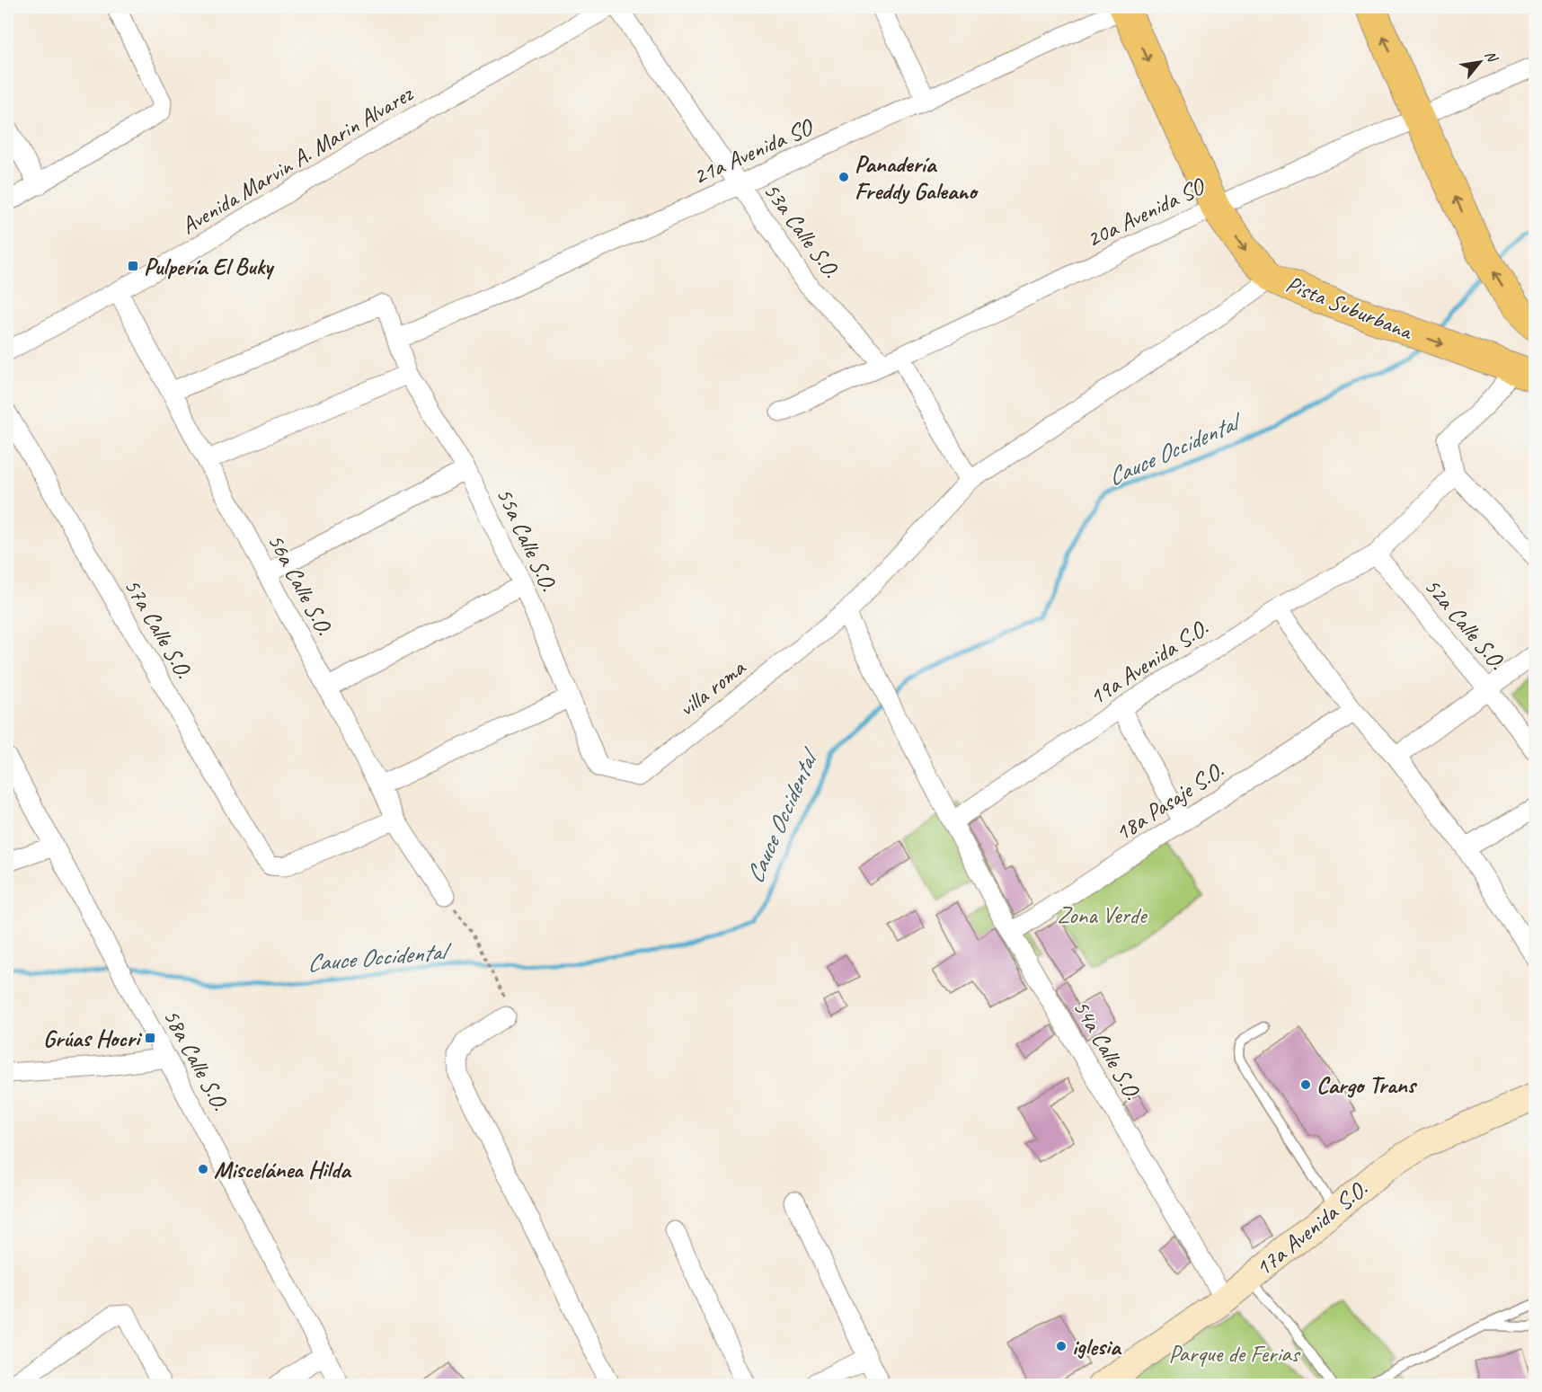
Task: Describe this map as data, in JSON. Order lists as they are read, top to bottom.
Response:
{
  "streets": {
    "main road": ["Pista Suburbana"],
    "street": [
      "21a Avenida SO",
      "Avenida Marvin A. Marin Alvarez",
      "20a Avenida SO",
      "53a Calle S.O.",
      "55a Calle S.O.",
      "56a Calle S.O.",
      "52a Calle S.O.",
      "57a Calle S.O.",
      "19a Avenida S.O.",
      "villa roma",
      "18a Pasaje S.O.",
      "54a Calle S.O.",
      "58a Calle S.O.",
      "17a Avenida S.O."
    ]
  },
  "crossings": [
    ["21a Avenida SO", "53a Calle S.O."],
    ["21a Avenida SO", "Pista Suburbana"],
    ["21a Avenida SO", "55a Calle S.O."],
    ["Avenida Marvin A. Marin Alvarez", "56a Calle S.O."],
    ["20a Avenida SO", "53a Calle S.O."],
    ["20a Avenida SO", "Pista Suburbana"],
    ["Pista Suburbana", "villa roma"],
    ["55a Calle S.O.", "56a Calle S.O."],
    ["55a Calle S.O.", "villa roma"],
    ["56a Calle S.O.", "57a Calle S.O."],
    ["52a Calle S.O.", "19a Avenida S.O."],
    ["19a Avenida S.O.", "54a Calle S.O."],
    ["18a Pasaje S.O.", "54a Calle S.O."],
    ["54a Calle S.O.", "17a Avenida S.O."]
  ],
  "water": ["Cauce Occidental"],
  "parks": ["Zona Verde", "Parque de Ferias"],
  "places": {
    "other": [
      "Panadería Freddy Galeano",
      "Cargo Trans",
      "Miscelánea Hilda",
      "iglesia"
    ],
    "transit": ["Pulpería El Buky", "Grúas Hocri"]
  },
  "north": "top right"
}
